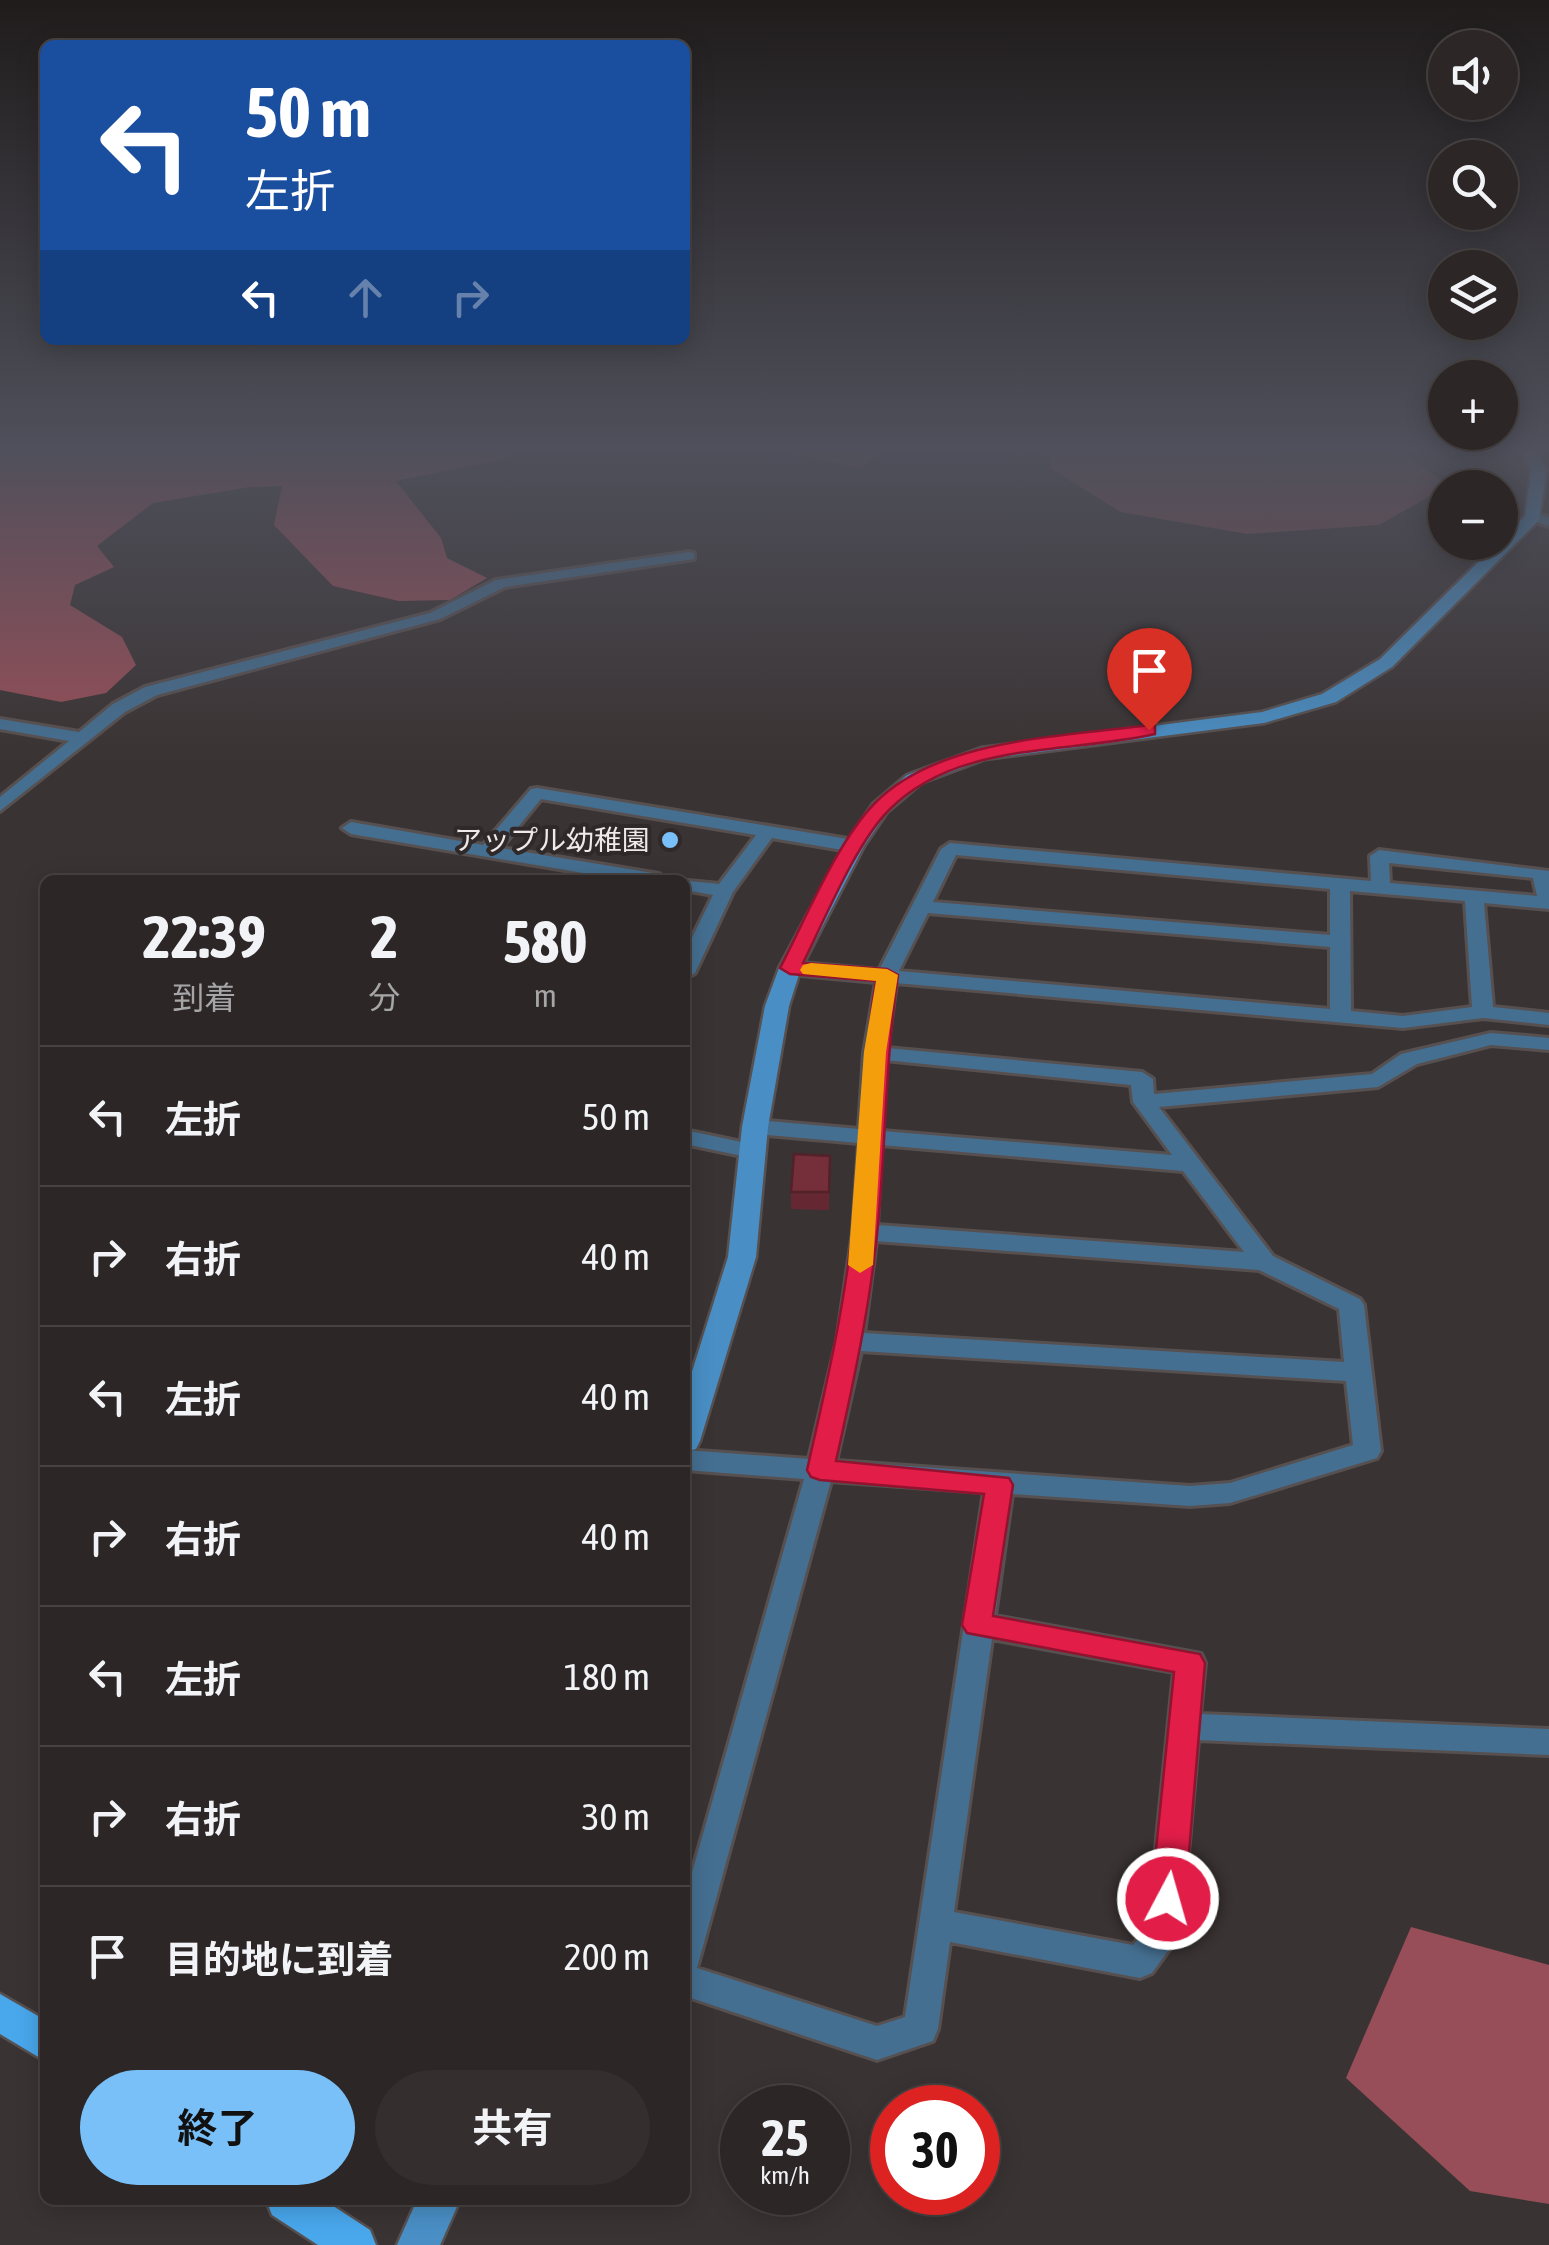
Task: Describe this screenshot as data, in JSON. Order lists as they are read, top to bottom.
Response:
{
  "places": ["アップル幼稚園"],
  "page": {
    "map_buttons": ["+", "−"],
    "turn": ["50 m", "左折"],
    "eta": [
      "22:39",
      "到着",
      "2",
      "分",
      "580",
      "m"
    ],
    "list": [
      {
        "name": "左折",
        "value": "50 m"
      },
      {
        "name": "右折",
        "value": "40 m"
      },
      {
        "name": "左折",
        "value": "40 m"
      },
      {
        "name": "右折",
        "value": "40 m"
      },
      {
        "name": "左折",
        "value": "180 m"
      },
      {
        "name": "右折",
        "value": "30 m"
      },
      {
        "name": "目的地に到着",
        "value": "200 m"
      }
    ],
    "buttons": ["終了", "共有"],
    "speed": "25 km/h",
    "limit": "30"
  }
}
